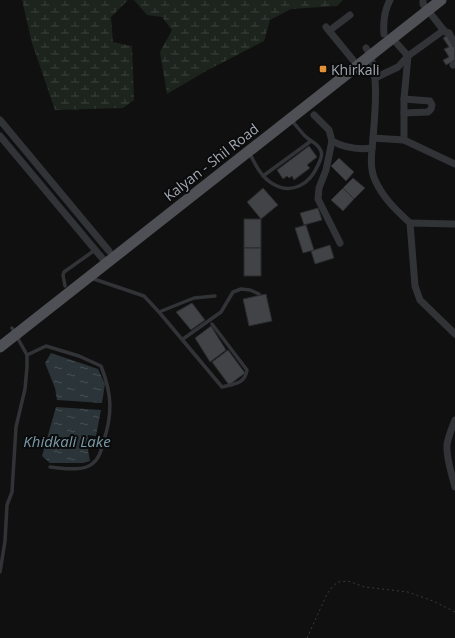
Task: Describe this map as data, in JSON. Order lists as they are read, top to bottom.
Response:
{
  "streets": {
    "main road": ["Kalyan - Shil Road"]
  },
  "water": ["Khidkali Lake"],
  "places": {
    "transit": ["Khirkali"]
  }
}
